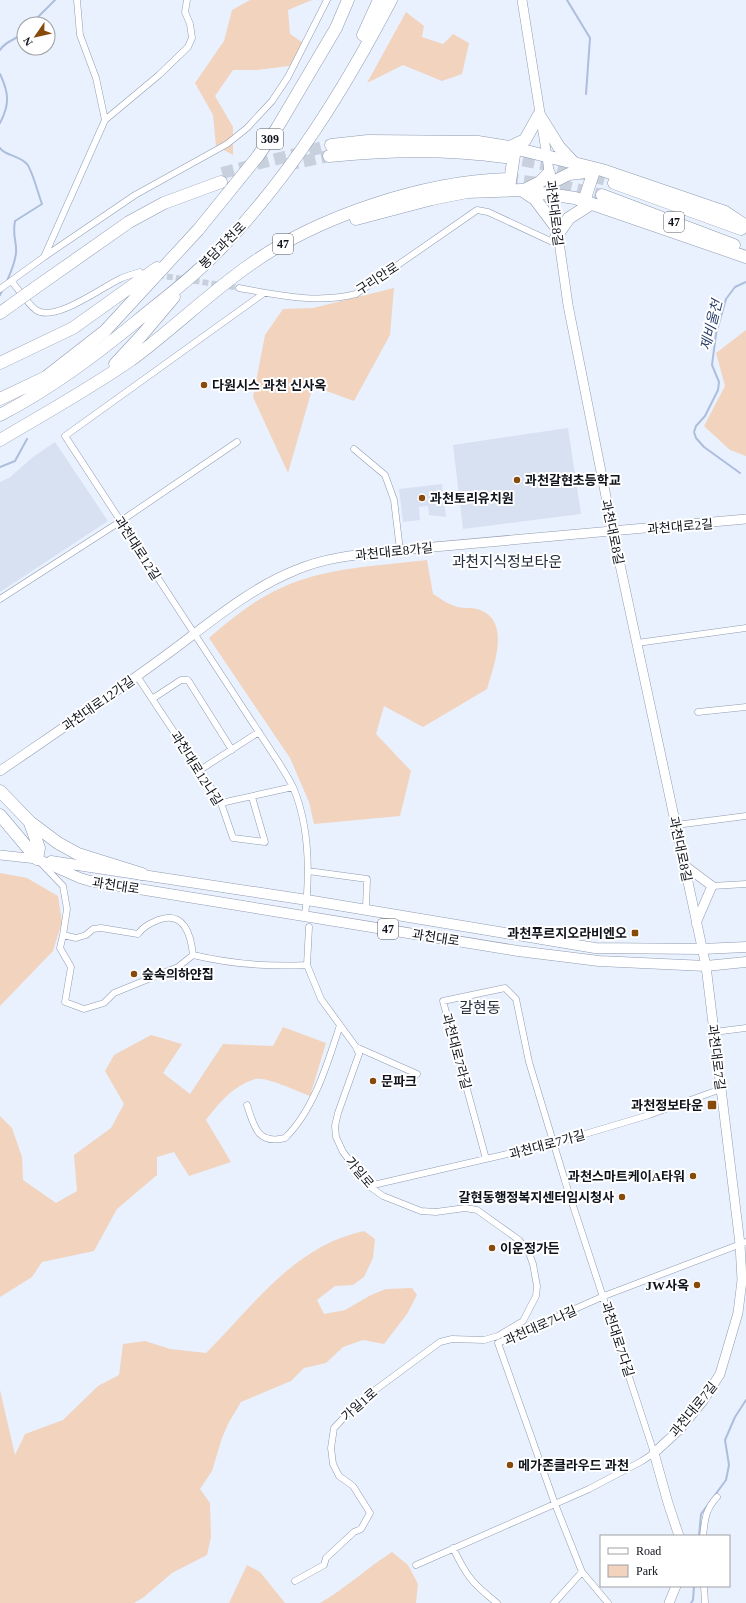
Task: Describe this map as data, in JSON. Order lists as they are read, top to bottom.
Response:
{
  "streets": {
    "highway": ["309", "47", "봉담과천로"],
    "main road": ["과천대로"],
    "street": [
      "과천대로8길",
      "구리안로",
      "과천대로2길",
      "과천대로12길",
      "과천대로8가길",
      "과천대로12가길",
      "과천대로12나길",
      "과천대로7라길",
      "과천대로7길",
      "과천대로7가길",
      "가일로",
      "과천대로7나길",
      "과천대로7다길",
      "가일1로"
    ]
  },
  "crossings": [
    ["과천대로8길", "구리안로"],
    ["과천대로8길", "과천대로2길"],
    ["과천대로8길", "과천대로8가길"],
    ["과천대로8길", "과천대로"],
    ["과천대로8길", "과천대로7길"],
    ["47", "과천대로"],
    ["구리안로", "과천대로12길"],
    ["과천대로2길", "과천대로8가길"],
    ["과천대로12길", "과천대로8가길"],
    ["과천대로12길", "과천대로12가길"],
    ["과천대로12길", "과천대로"],
    ["과천대로8가길", "과천대로12가길"],
    ["과천대로12가길", "과천대로12나길"],
    ["과천대로", "과천대로7길"],
    ["과천대로7라길", "과천대로7가길"],
    ["과천대로7라길", "과천대로7다길"],
    ["과천대로7길", "과천대로7가길"],
    ["과천대로7길", "과천대로7나길"],
    ["과천대로7길", "과천대로7다길"],
    ["과천대로7가길", "가일로"],
    ["과천대로7가길", "과천대로7다길"],
    ["가일로", "가일1로"],
    ["과천대로7나길", "과천대로7다길"]
  ],
  "districts": ["과천지식정보타운", "갈현동"],
  "water": ["제비울천"],
  "places": {
    "other": [
      "다원시스 과천 신사옥",
      "과천갈현초등학교",
      "과천토리유치원",
      "숲속의하얀집",
      "문파크",
      "과천스마트케이A타워",
      "갈현동행정복지센터임시청사",
      "이운정가든",
      "JW사옥",
      "메가존클라우드 과천"
    ],
    "transit": ["과천푸르지오라비엔오", "과천정보타운"]
  },
  "legend": ["Road", "Park"],
  "north": "bottom left"
}
